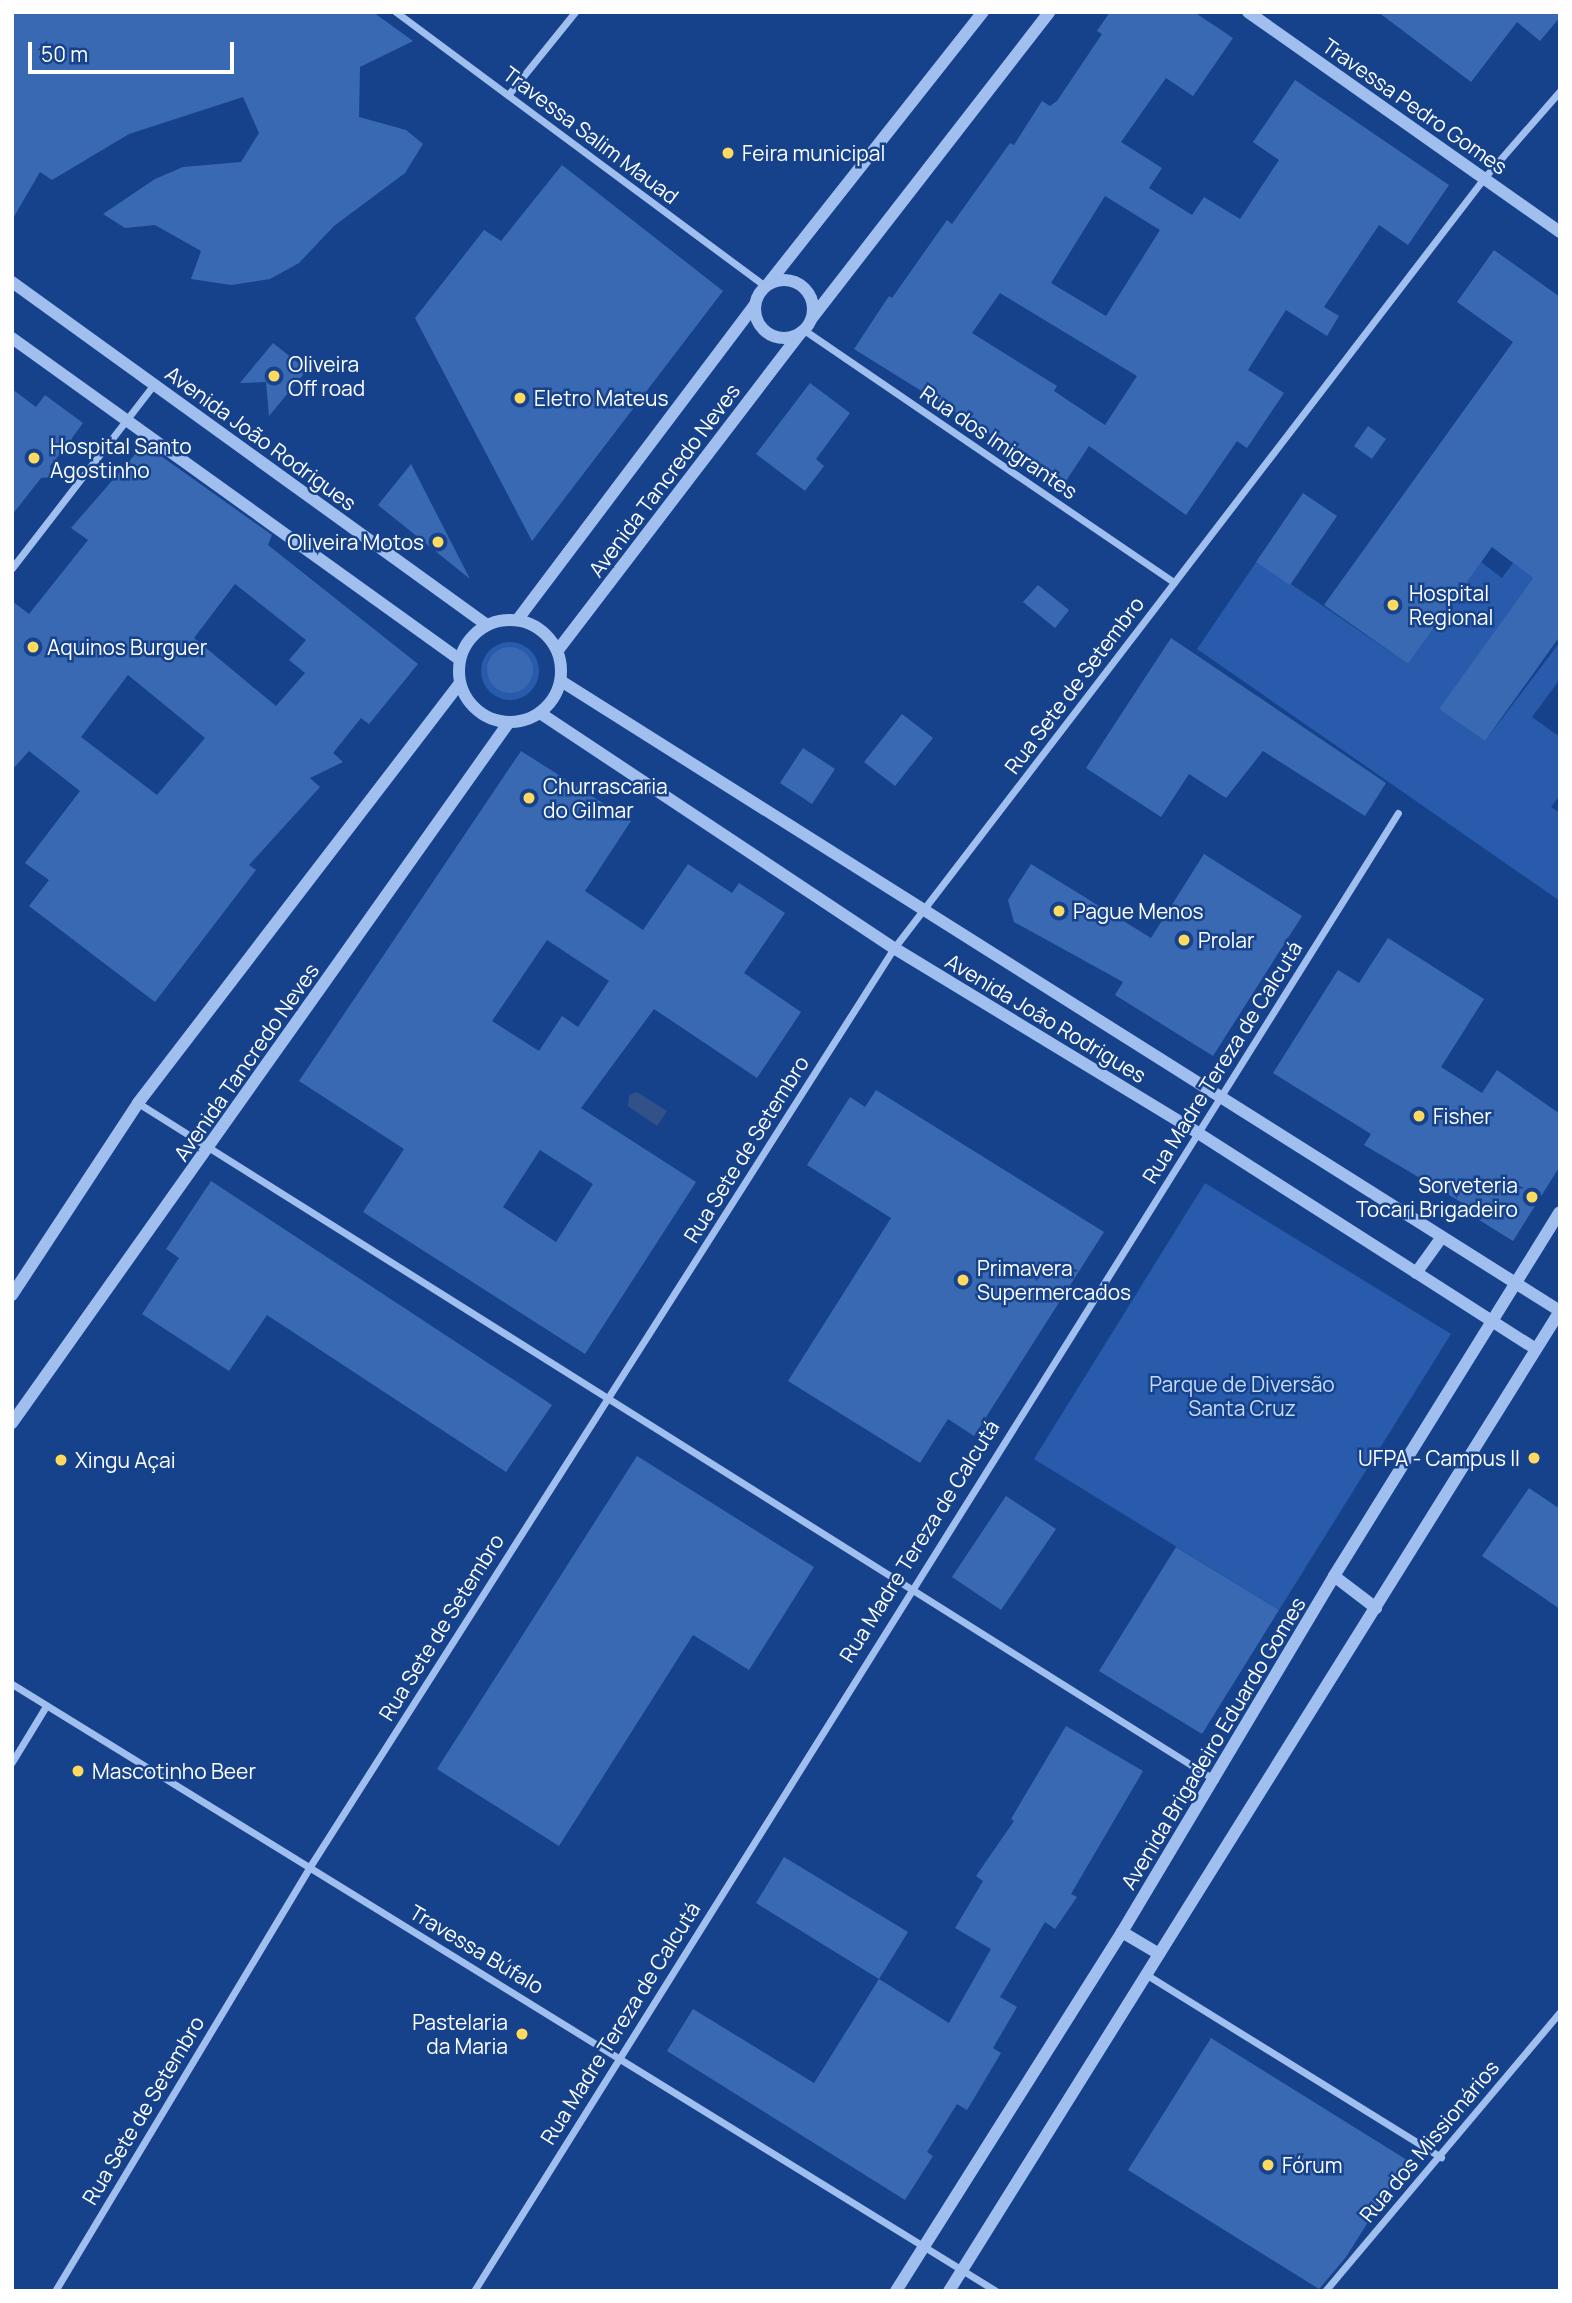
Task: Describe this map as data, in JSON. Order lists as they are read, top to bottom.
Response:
{
  "streets": {
    "street": [
      "Travessa Pedro Gomes",
      "Travessa Salim Mauad",
      "Avenida João Rodrigues",
      "Rua dos Imigrantes",
      "Avenida Tancredo Neves",
      "Rua Sete de Setembro",
      "Rua Madre Tereza de Calcutá",
      "Avenida Brigadeiro Eduardo Gomes",
      "Travessa Búfalo",
      "Rua dos Missionários"
    ]
  },
  "crossings": [
    ["Travessa Pedro Gomes", "Rua Sete de Setembro"],
    ["Travessa Salim Mauad", "Rua dos Imigrantes"],
    ["Travessa Salim Mauad", "Avenida Tancredo Neves"],
    ["Avenida João Rodrigues", "Avenida Tancredo Neves"],
    ["Avenida João Rodrigues", "Rua Sete de Setembro"],
    ["Avenida João Rodrigues", "Rua Madre Tereza de Calcutá"],
    ["Avenida João Rodrigues", "Avenida Brigadeiro Eduardo Gomes"],
    ["Rua dos Imigrantes", "Avenida Tancredo Neves"],
    ["Rua dos Imigrantes", "Rua Sete de Setembro"],
    ["Rua Sete de Setembro", "Travessa Búfalo"],
    ["Rua Madre Tereza de Calcutá", "Travessa Búfalo"],
    ["Avenida Brigadeiro Eduardo Gomes", "Travessa Búfalo"]
  ],
  "parks": ["Parque de Diversão Santa Cruz"],
  "places": [
    "Feira municipal",
    "Oliveira Off road",
    "Eletro Mateus",
    "Hospital Santo Agostinho",
    "Oliveira Motos",
    "Hospital Regional",
    "Aquinos Burguer",
    "Churrascaria do Gilmar",
    "Pague Menos",
    "Prolar",
    "Fisher",
    "Sorveteria Tocari Brigadeiro",
    "Primavera Supermercados",
    "UFPA - Campus II",
    "Xingu Açai",
    "Mascotinho Beer",
    "Pastelaria da Maria",
    "Fórum"
  ],
  "scale_bar": "50 m"
}
